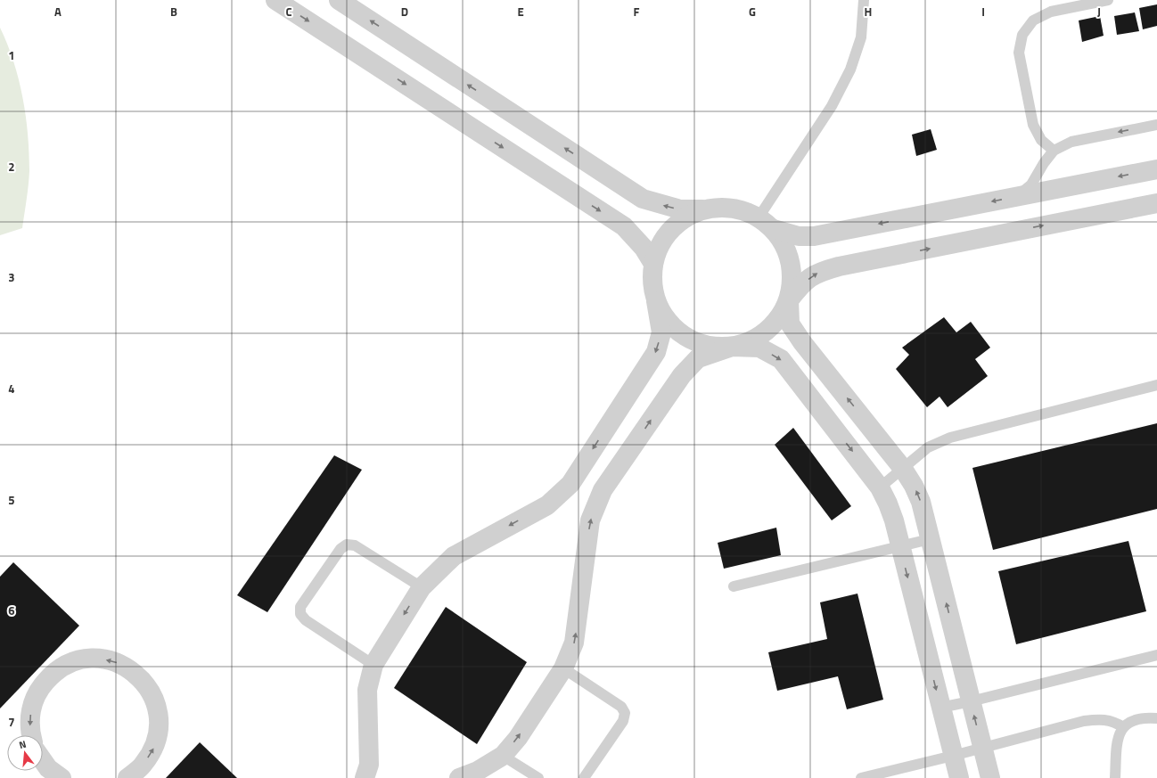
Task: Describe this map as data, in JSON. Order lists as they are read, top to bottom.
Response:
{
  "north": "top",
  "grid": {
    "columns": [
      "A",
      "B",
      "C",
      "D",
      "E",
      "F",
      "G",
      "H",
      "I",
      "J"
    ],
    "rows": [
      "1",
      "2",
      "3",
      "4",
      "5",
      "6",
      "7"
    ]
  }
}
